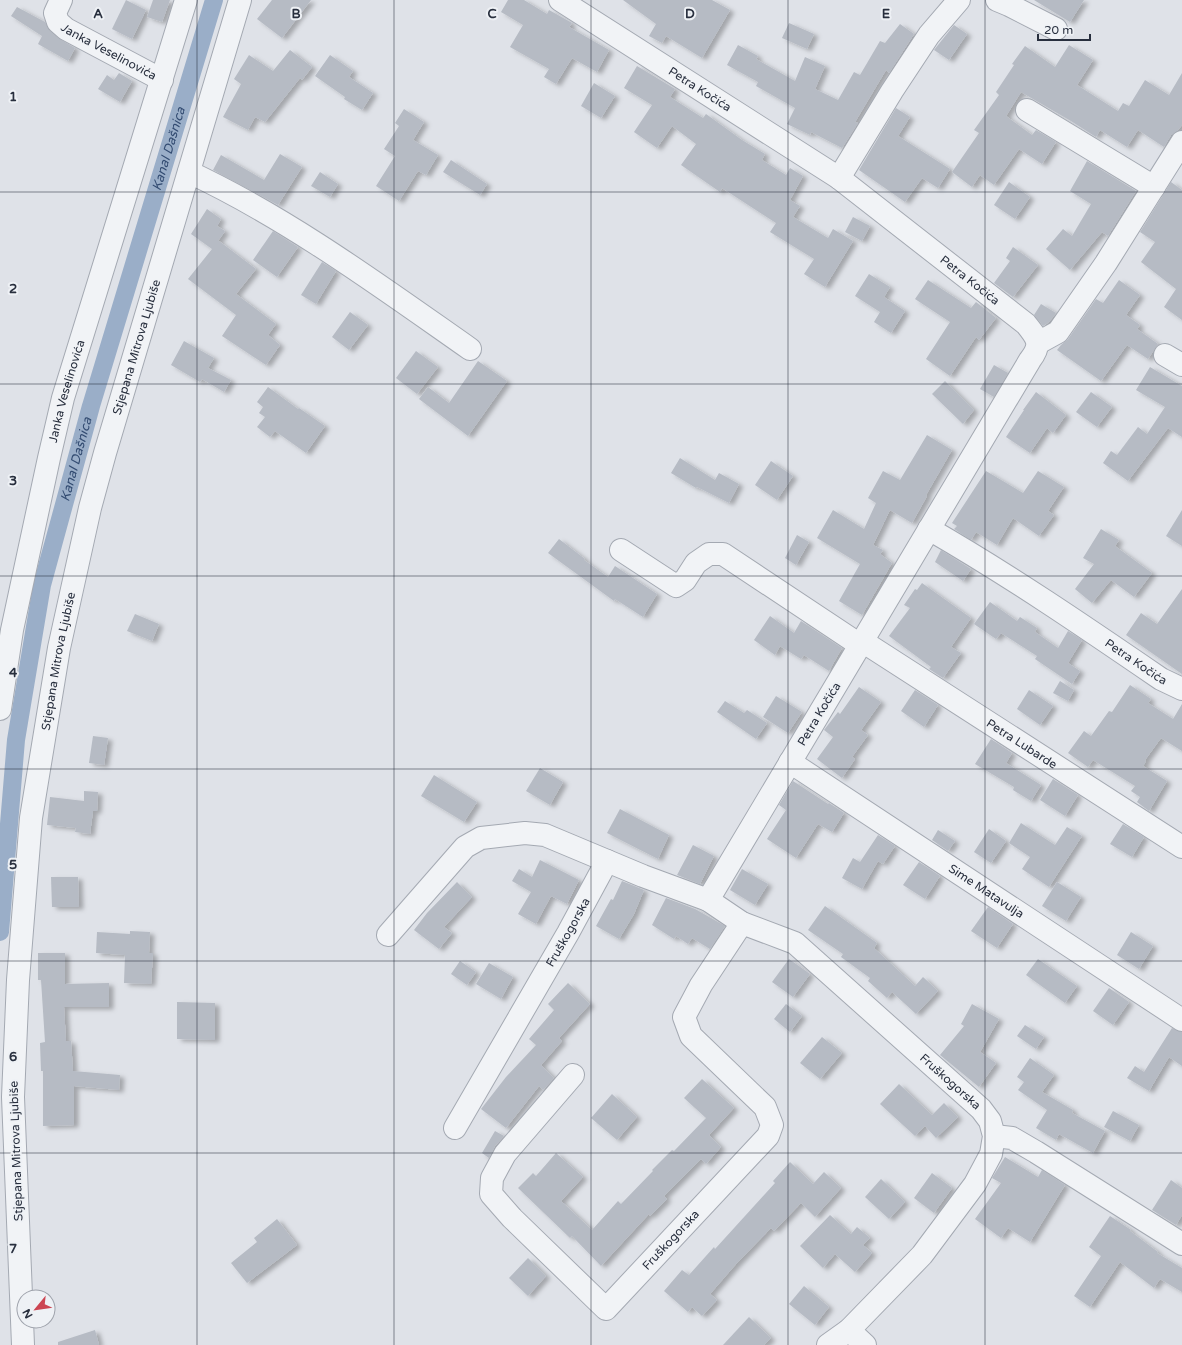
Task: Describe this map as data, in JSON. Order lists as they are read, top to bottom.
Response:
{
  "streets": {
    "street": [
      "Janka Veselinovića",
      "Petra Kočića",
      "Stjepana Mitrova Ljubiše",
      "Petra Lubarde",
      "Sime Matavulja",
      "Fruškogorska"
    ]
  },
  "crossings": [
    ["Petra Kočića", "Petra Lubarde"],
    ["Petra Kočića", "Sime Matavulja"],
    ["Petra Kočića", "Fruškogorska"]
  ],
  "water": ["Kanal Dašnica"],
  "scale_bar": "20 m",
  "north": "bottom left",
  "grid": {
    "columns": [
      "A",
      "B",
      "C",
      "D",
      "E"
    ],
    "rows": [
      "1",
      "2",
      "3",
      "4",
      "5",
      "6",
      "7"
    ]
  }
}
